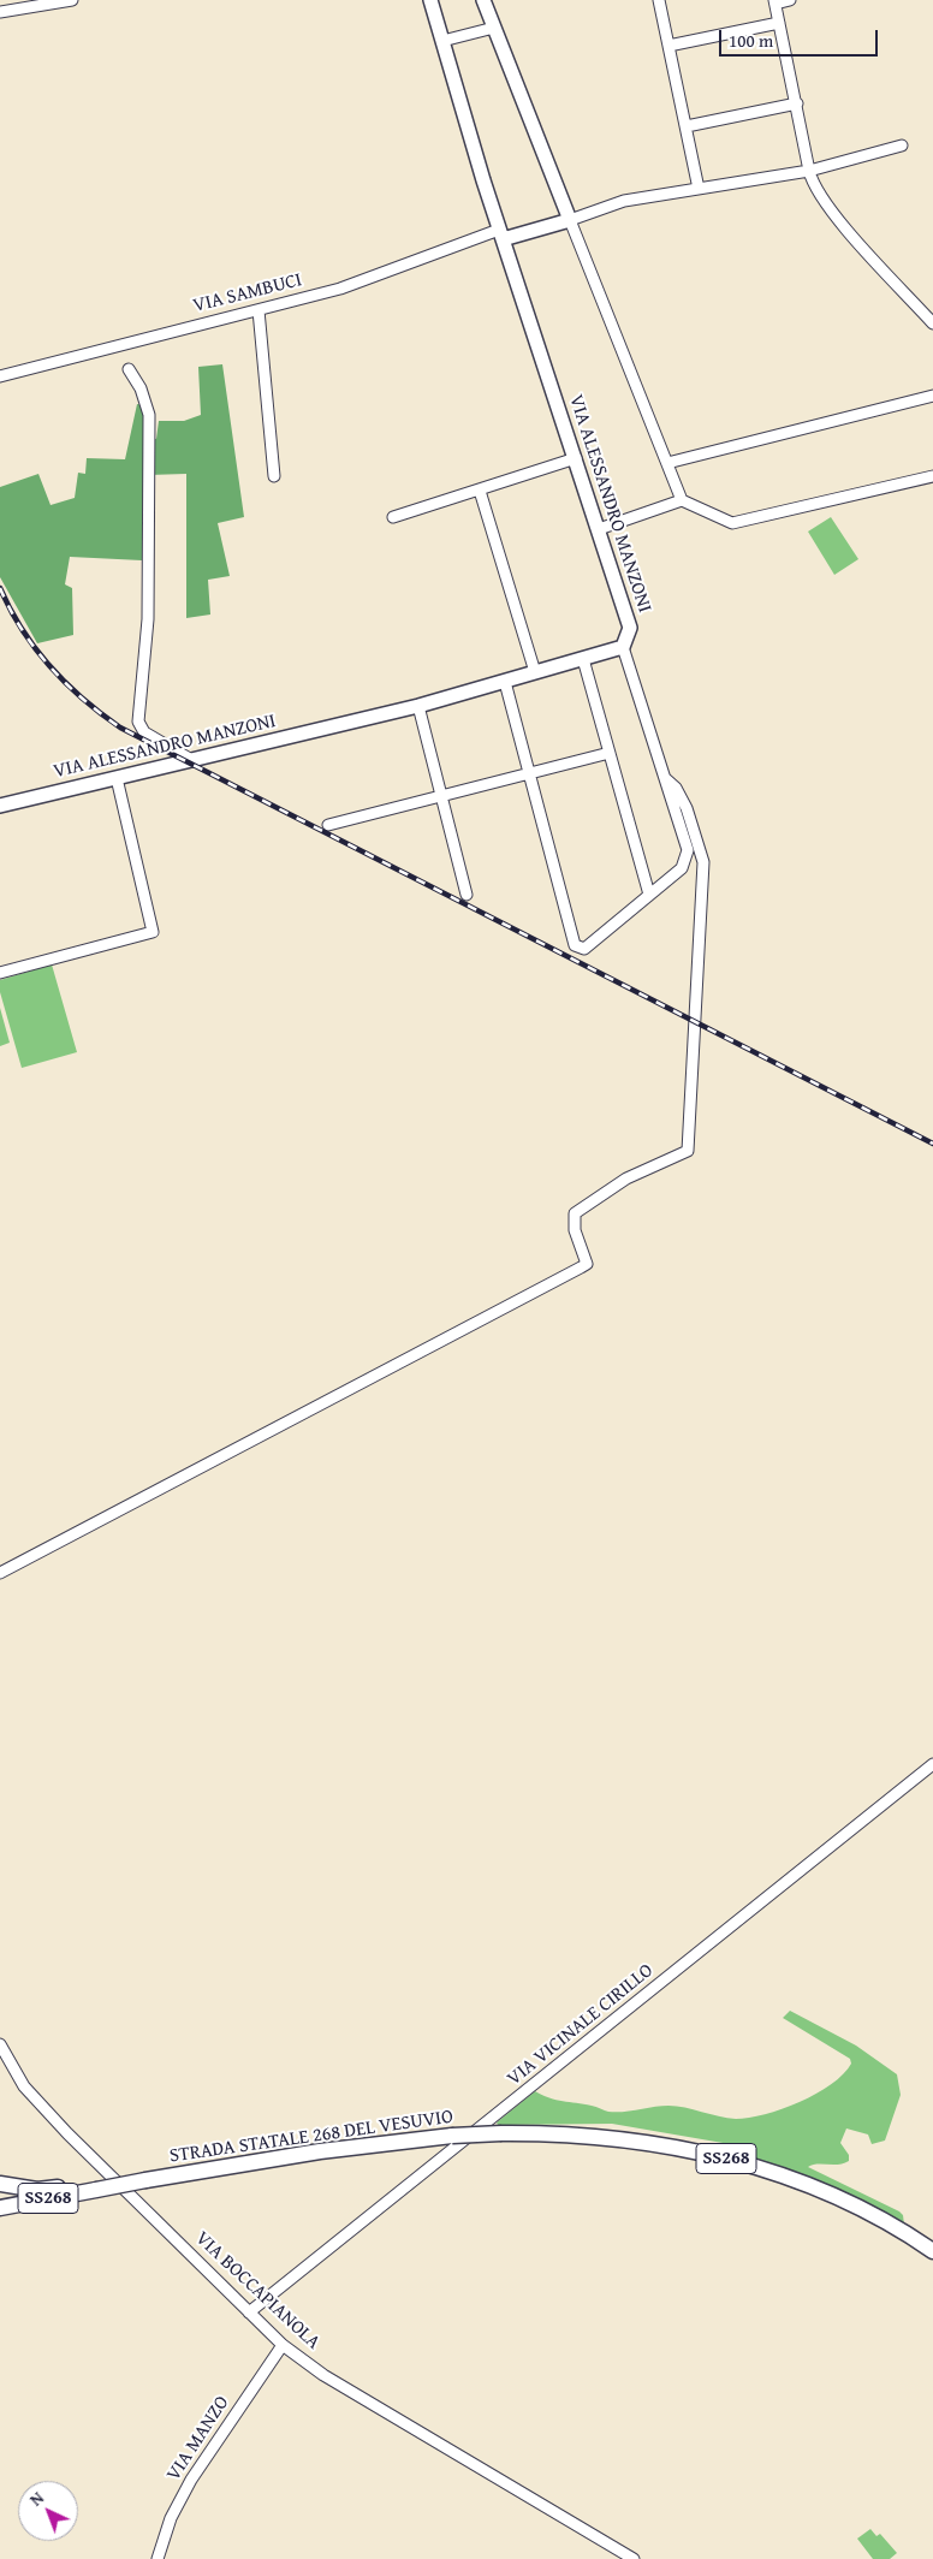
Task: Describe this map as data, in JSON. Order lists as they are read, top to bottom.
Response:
{
  "streets": {
    "highway": ["STRADA STATALE 268 DEL VESUVIO", "SS268"],
    "main road": ["VIA ALESSANDRO MANZONI"],
    "street": [
      "VIA SAMBUCI",
      "VIA VICINALE CIRILLO",
      "VIA BOCCAPIANOLA",
      "VIA MANZO"
    ]
  },
  "crossings": [
    ["VIA SAMBUCI", "VIA ALESSANDRO MANZONI"],
    ["VIA VICINALE CIRILLO", "VIA BOCCAPIANOLA"],
    ["VIA BOCCAPIANOLA", "VIA MANZO"]
  ],
  "scale_bar": "100 m",
  "north": "top left"
}
